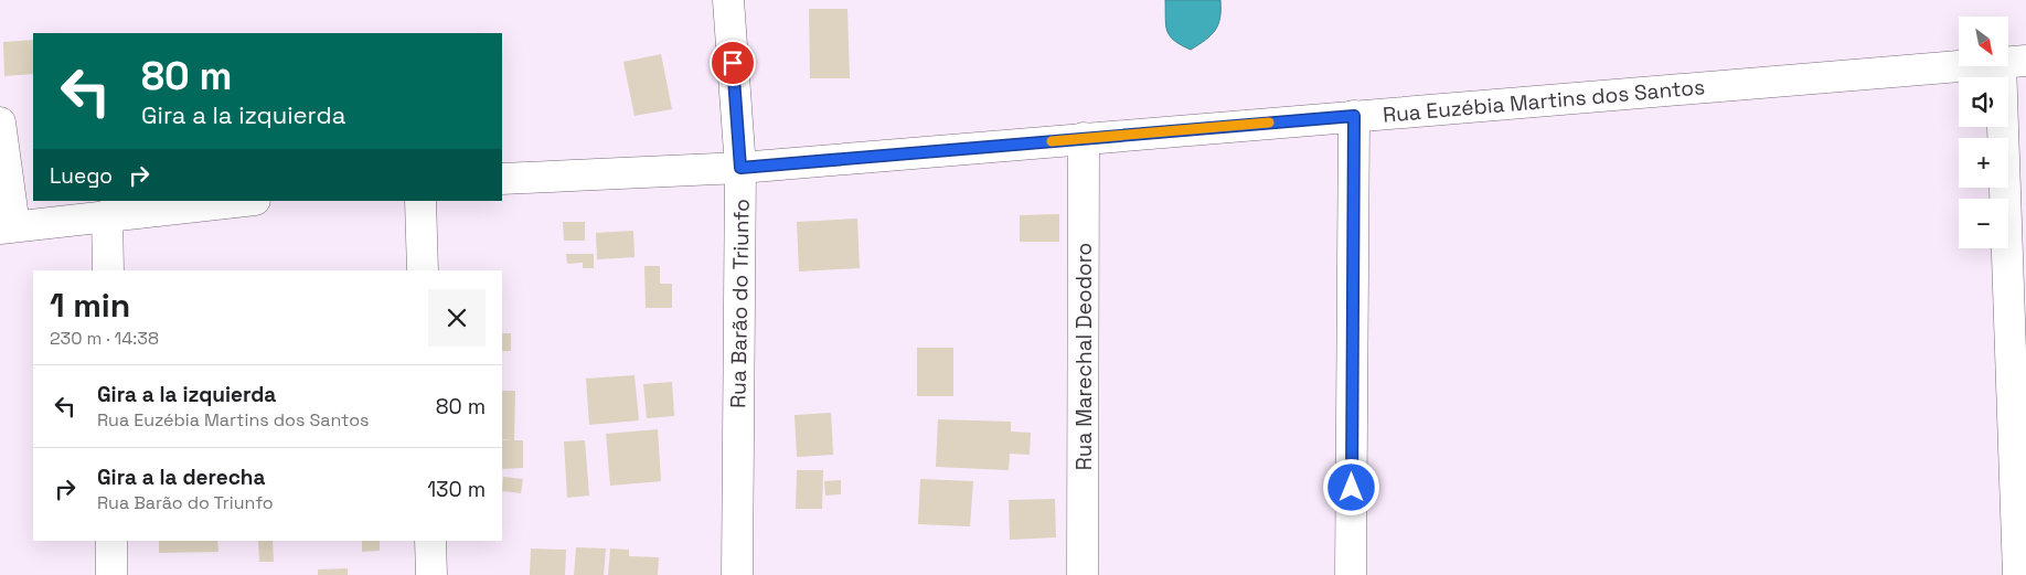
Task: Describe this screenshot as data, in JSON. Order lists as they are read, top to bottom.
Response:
{
  "streets": {
    "street": ["Rua Euzébia Martins dos Santos", "Rua Barão do Triunfo", "Rua Marechal Deodoro"]
  },
  "crossings": [
    ["Rua Euzébia Martins dos Santos", "Rua Barão do Triunfo"],
    ["Rua Euzébia Martins dos Santos", "Rua Marechal Deodoro"]
  ],
  "north": "bottom right",
  "page": {
    "map_buttons": ["+", "−"],
    "turn": ["80 m", "Gira a la izquierda"],
    "then": "Luego",
    "heading": ["1 min", "230 m · 14:38"],
    "list": [
      {
        "name": "Gira a la izquierda",
        "note": "Rua Euzébia Martins dos Santos",
        "value": "80 m"
      },
      {
        "name": "Gira a la derecha",
        "note": "Rua Barão do Triunfo",
        "value": "130 m"
      }
    ]
  }
}
